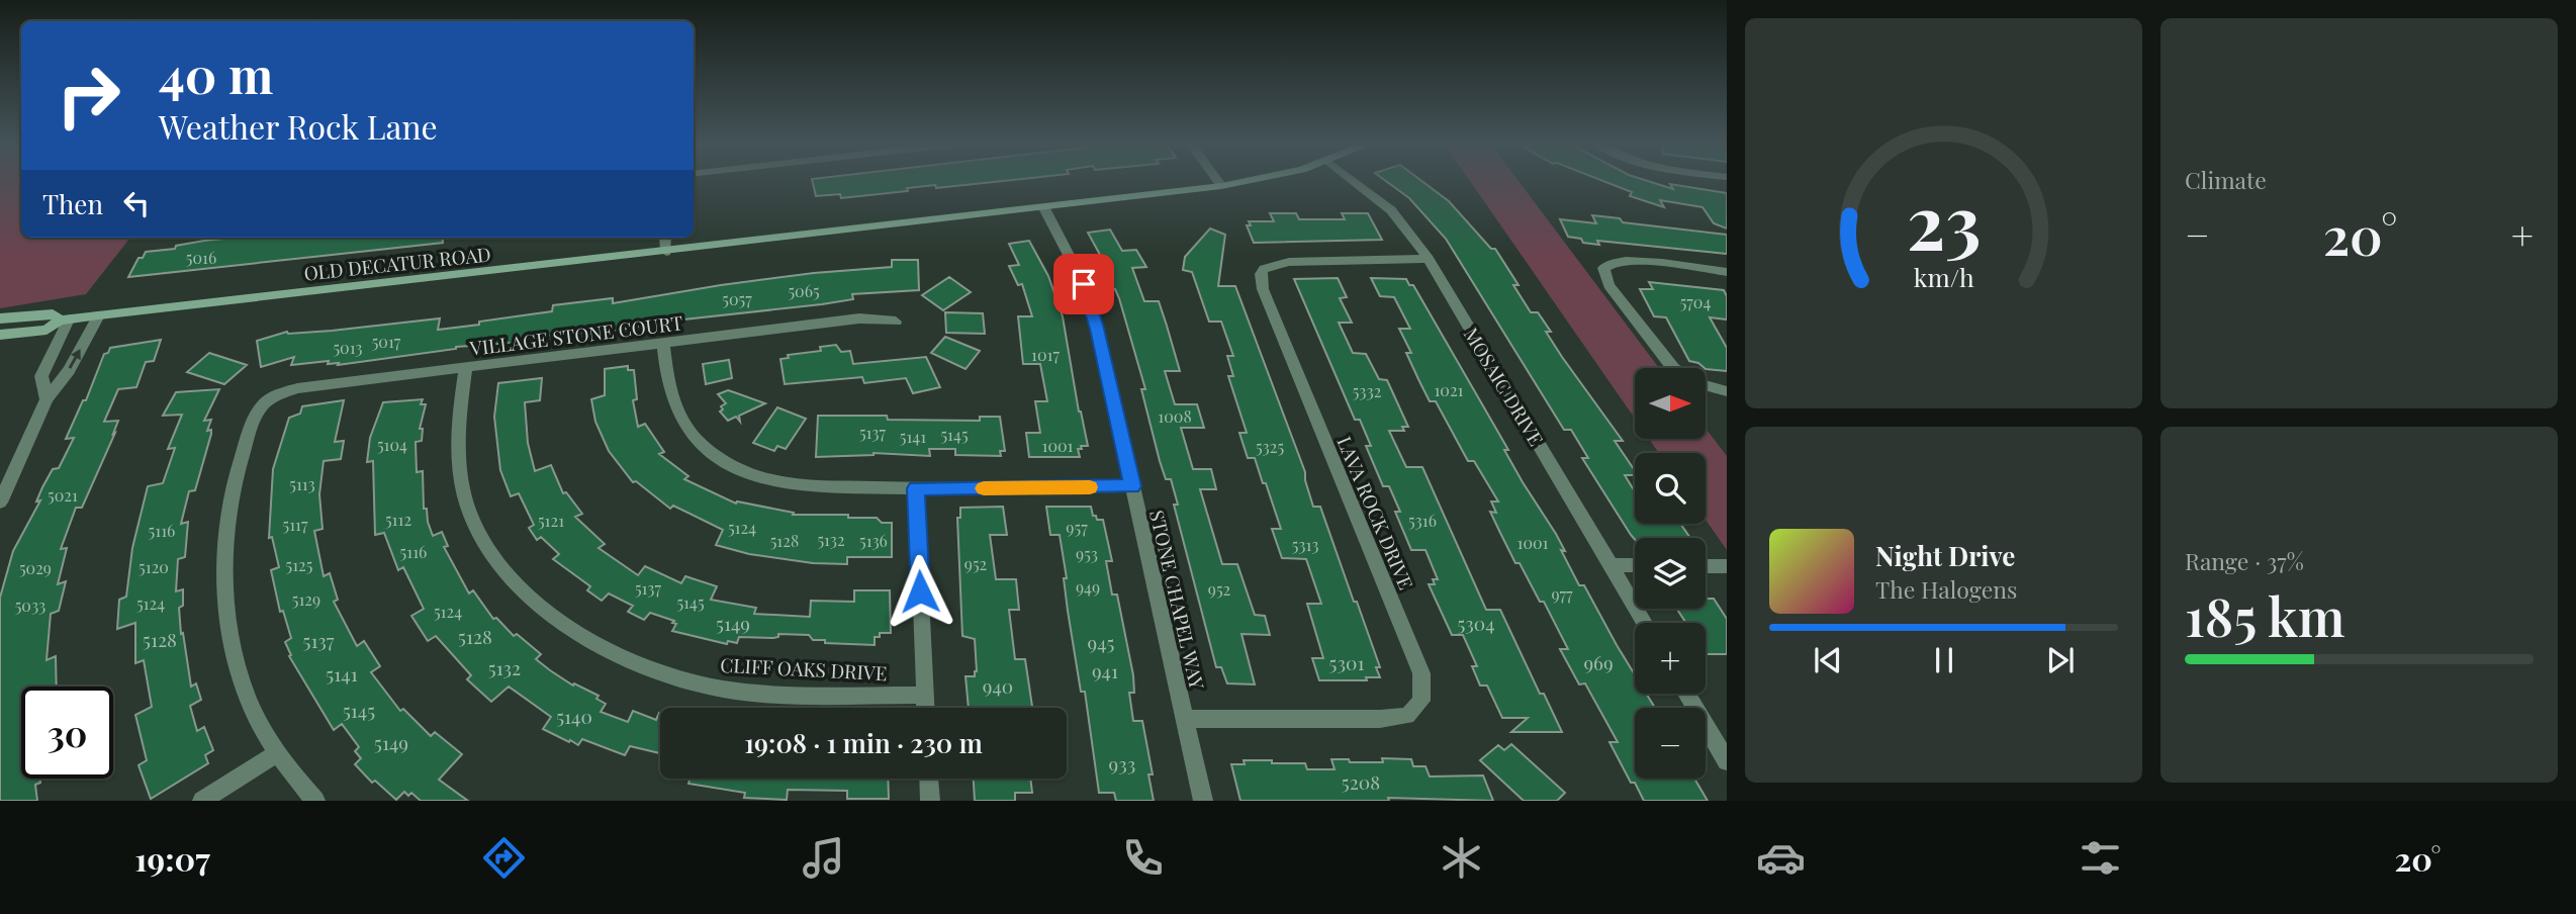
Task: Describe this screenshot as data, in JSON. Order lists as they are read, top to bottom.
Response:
{
  "streets": {
    "street": [
      "OLD DECATUR ROAD",
      "VILLAGE STONE COURT",
      "MOSAIC DRIVE",
      "LAVA ROCK DRIVE",
      "STONE CHAPEL WAY",
      "CLIFF OAKS DRIVE"
    ]
  },
  "crossings": [
    ["OLD DECATUR ROAD", "STONE CHAPEL WAY"],
    ["VILLAGE STONE COURT", "CLIFF OAKS DRIVE"],
    ["MOSAIC DRIVE", "LAVA ROCK DRIVE"],
    ["LAVA ROCK DRIVE", "STONE CHAPEL WAY"]
  ],
  "house_numbers": [
    "5016",
    "5065",
    "5057",
    "5704",
    "5017",
    "5013",
    "1017",
    "1021",
    "5332",
    "1008",
    "5137",
    "5145",
    "5141",
    "5104",
    "1001",
    "5325",
    "5113",
    "5021",
    "5112",
    "5121",
    "5316",
    "5117",
    "5124",
    "957",
    "5116",
    "5132",
    "5128",
    "5136",
    "1001",
    "5313",
    "5116",
    "953",
    "952",
    "5125",
    "5120",
    "5029",
    "949",
    "5137",
    "952",
    "977",
    "5129",
    "5145",
    "5124",
    "5033",
    "5124",
    "5149",
    "5304",
    "5128",
    "5128",
    "5137",
    "945",
    "5301",
    "969",
    "5132",
    "941",
    "5141",
    "940",
    "5145",
    "5140",
    "5149",
    "933",
    "5208"
  ],
  "north": "right",
  "page": {
    "tile": [
      "Climate",
      ["Range · 37%", "185 km"]
    ],
    "turn": ["40 m", "Weather Rock Lane"],
    "then": "Then",
    "heat": ["−", "20°", "+"],
    "map_buttons": ["+", "−"],
    "song": ["Night Drive", "The Halogens"],
    "limit": "30",
    "trip": "19:08 · 1 min · 230 m",
    "tabs": ["19:07", "20°"],
    "gauge": ["23", "km/h"]
  }
}
